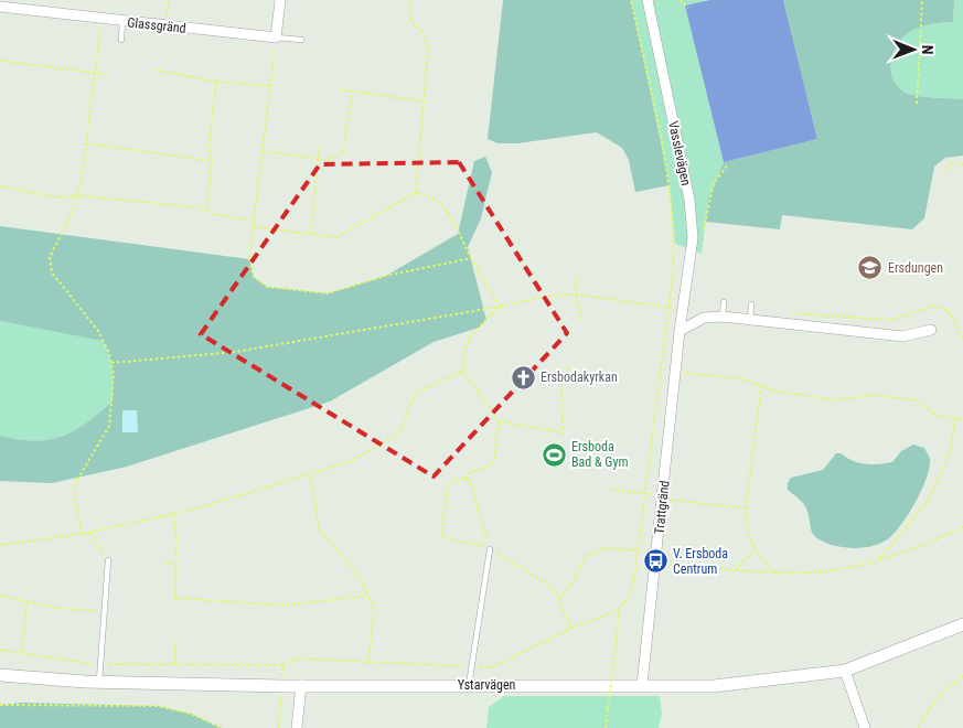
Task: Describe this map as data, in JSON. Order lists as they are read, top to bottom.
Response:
{
  "streets": {
    "street": [
      "Glassgränd",
      "Vasslevägen",
      "Trattgränd",
      "Ystarvägen"
    ]
  },
  "crossings": [
    ["Vasslevägen", "Trattgränd"],
    ["Trattgränd", "Ystarvägen"]
  ],
  "places": {
    "school or university": ["Ersdungen"],
    "church": ["Ersbodakyrkan"],
    "sports": ["Ersboda Bad & Gym"],
    "bus stop": ["V. Ersboda Centrum"]
  },
  "north": "right"
}
